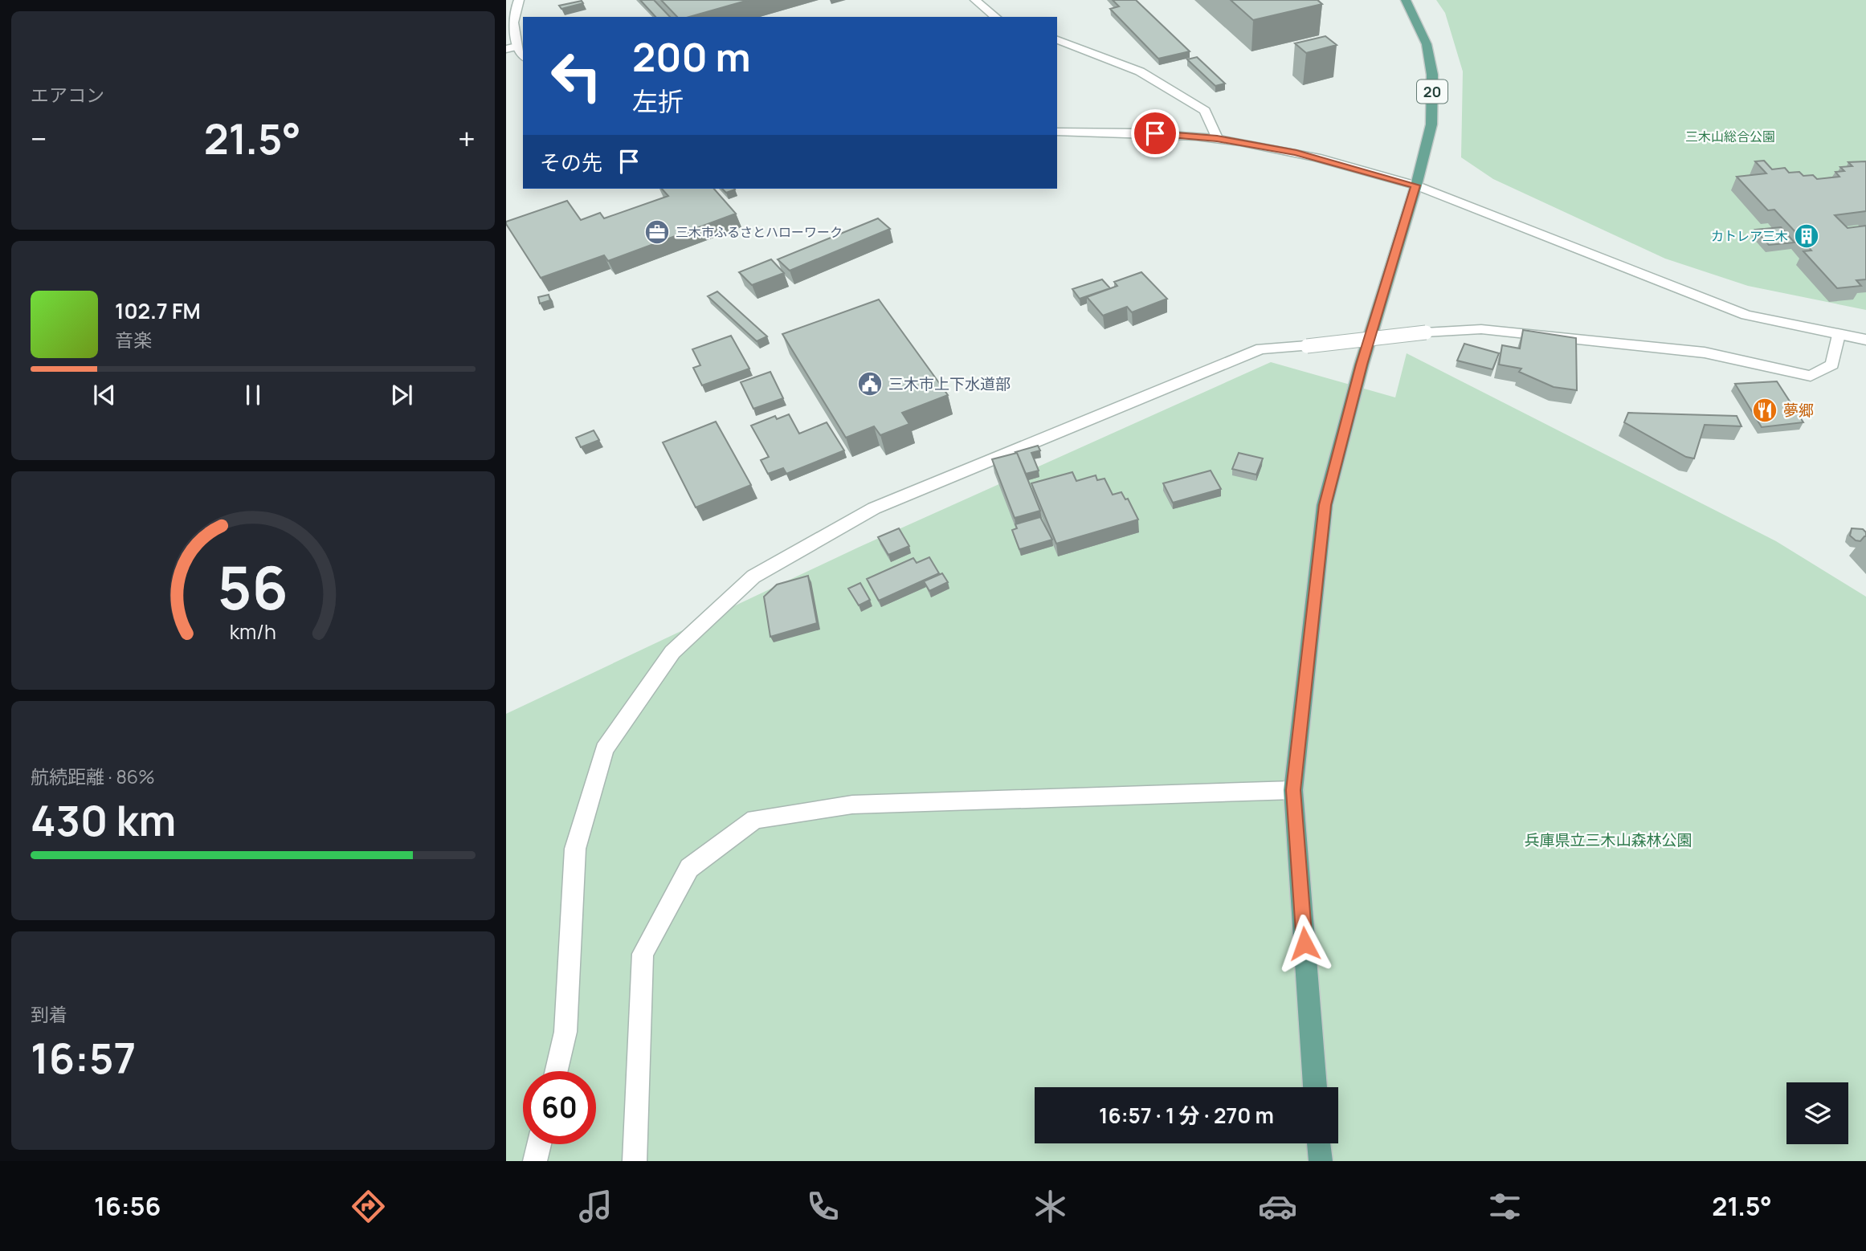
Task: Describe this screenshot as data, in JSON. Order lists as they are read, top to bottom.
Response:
{
  "streets": {
    "main road": ["20"]
  },
  "parks": ["三木山総合公園", "兵庫県立三木山森林公園"],
  "places": {
    "office": ["三木市ふるさとハローワーク"],
    "building": ["カトレア三木"],
    "public building": ["三木市上下水道部"],
    "restaurant": ["夢郷"]
  },
  "page": {
    "tile": [
      "エアコン",
      ["航続距離 · 86%", "430 km"],
      ["到着", "16:57"]
    ],
    "turn": ["200 m", "左折"],
    "heat": ["−", "21.5°", "+"],
    "then": "その先",
    "song": ["102.7 FM", "音楽"],
    "limit": "60",
    "trip": "16:57 · 1 分 · 270 m",
    "tabs": ["16:56", "21.5°"],
    "gauge": ["56", "km/h"]
  }
}
